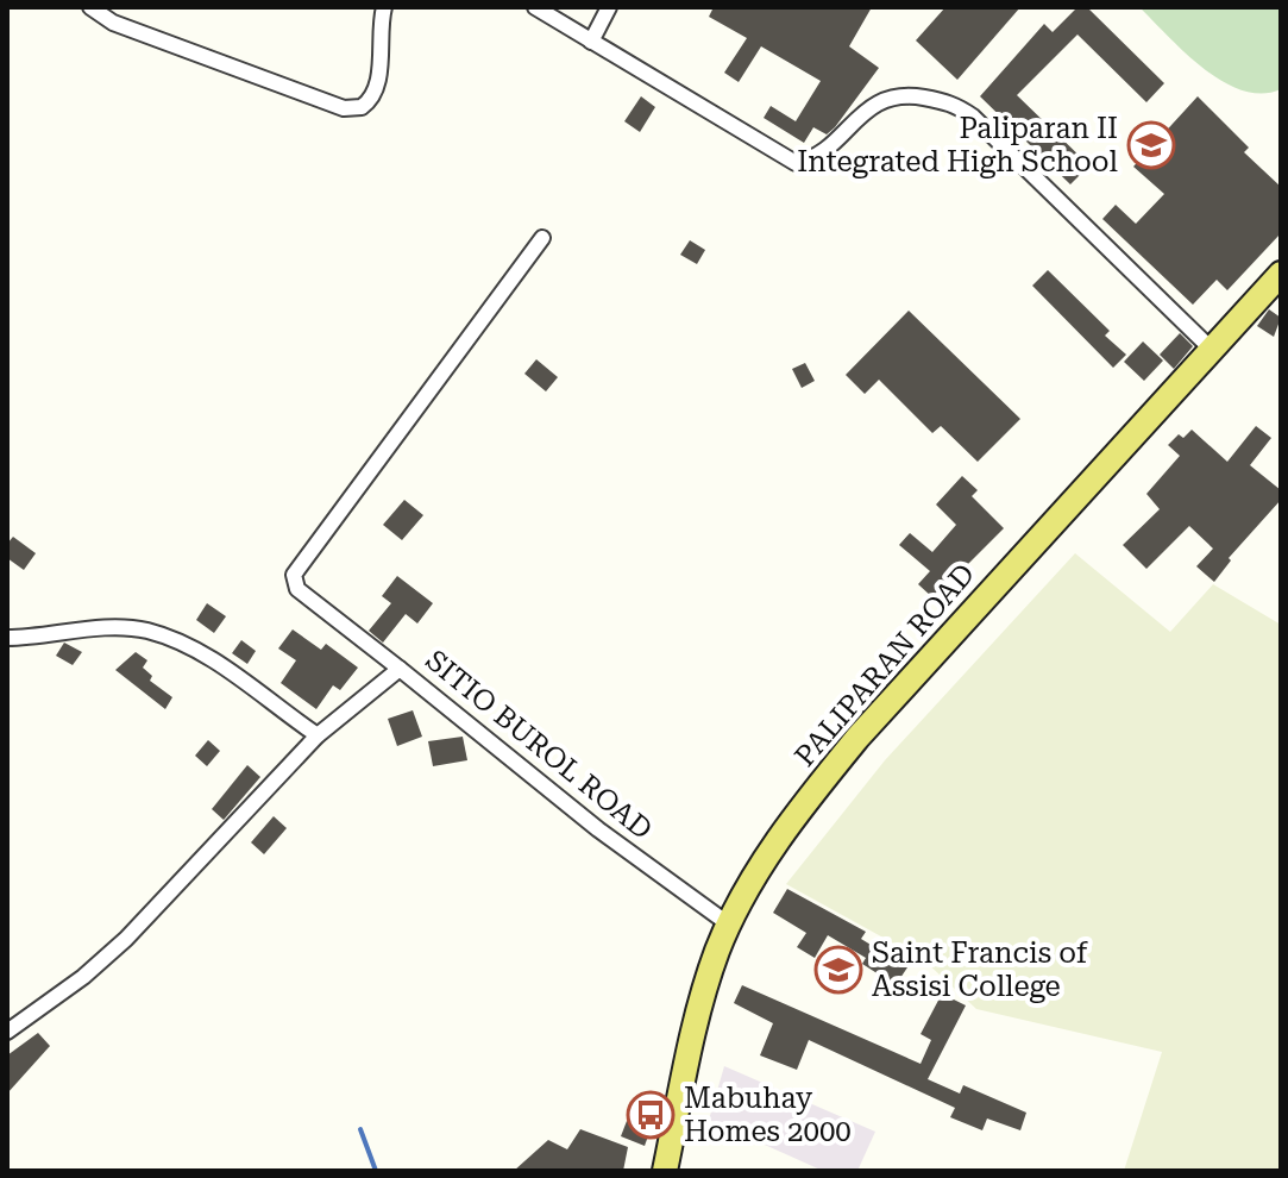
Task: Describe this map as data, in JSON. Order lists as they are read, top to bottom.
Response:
{
  "streets": {
    "main road": ["PALIPARAN ROAD"],
    "street": ["SITIO BUROL ROAD"]
  },
  "crossings": [
    ["PALIPARAN ROAD", "SITIO BUROL ROAD"]
  ],
  "places": {
    "school or university": ["Paliparan II Integrated High School", "Saint Francis of Assisi College"],
    "bus stop": ["Mabuhay Homes 2000"]
  }
}
